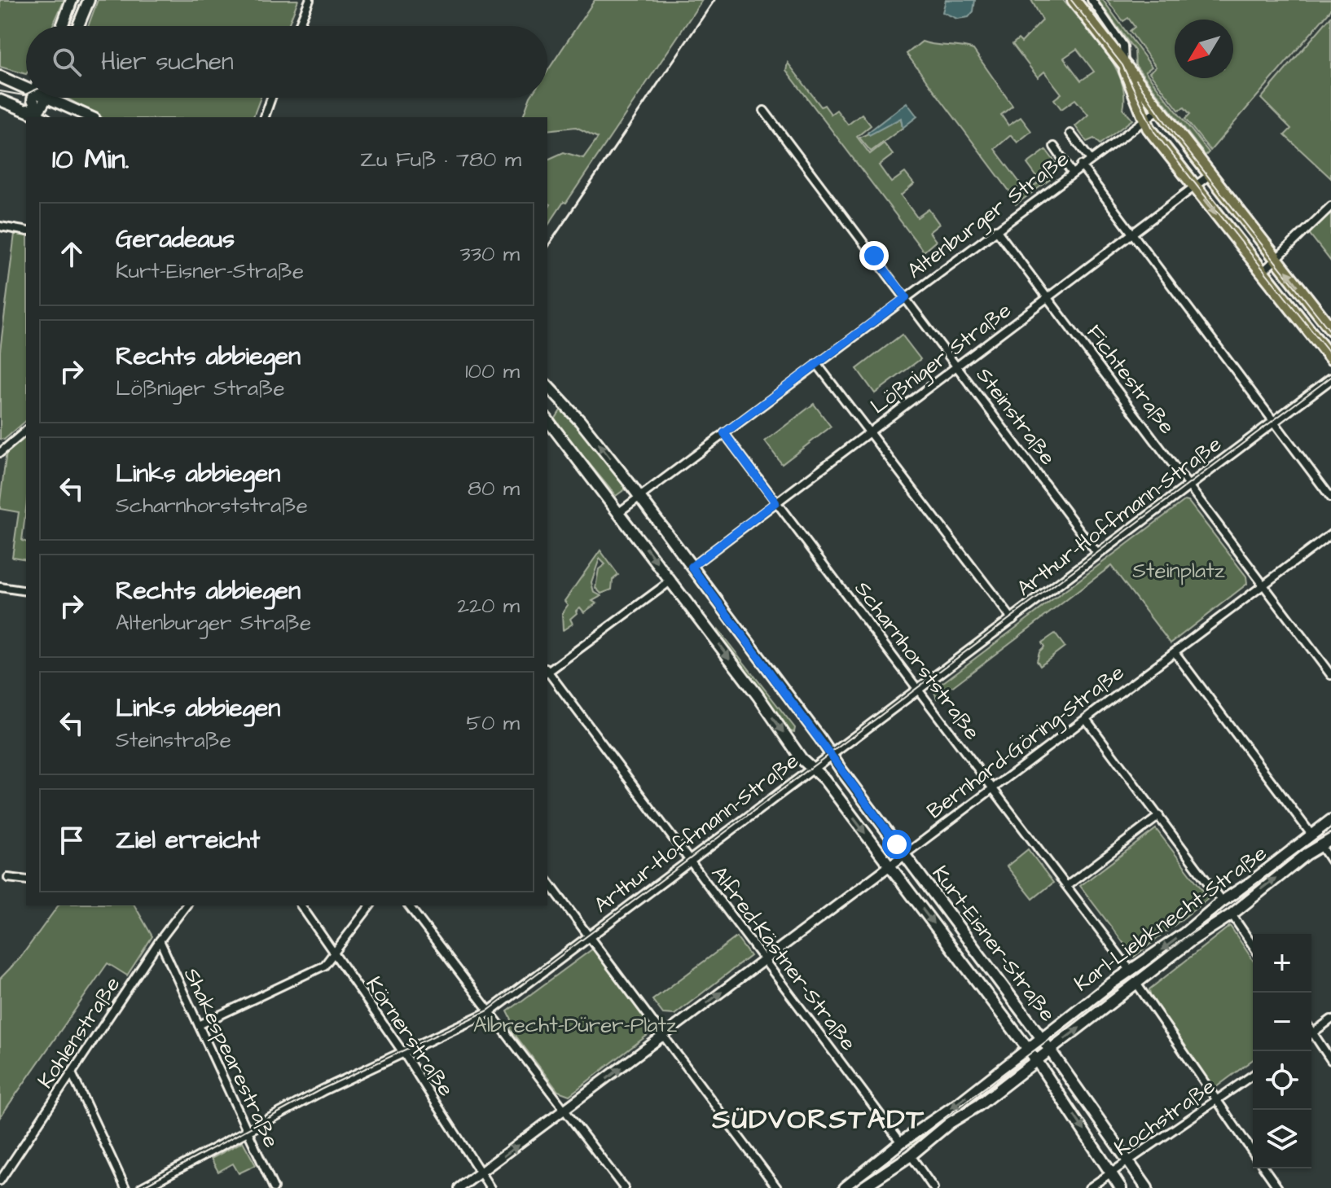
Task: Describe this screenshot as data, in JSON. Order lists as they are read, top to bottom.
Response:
{
  "streets": {
    "main road": ["Karl-Liebknecht-Straße", "Kurt-Eisner-Straße"],
    "street": [
      "Altenburger Straße",
      "Lößniger Straße",
      "Fichtestraße",
      "Steinstraße",
      "Arthur-Hoffmann-Straße",
      "Scharnhorststraße",
      "Bernhard-Göring-Straße",
      "Alfred-Kästner-Straße",
      "Kohlenstraße",
      "Körnerstraße",
      "Shakespearestraße",
      "Kochstraße"
    ]
  },
  "crossings": [
    ["Altenburger Straße", "Fichtestraße"],
    ["Altenburger Straße", "Steinstraße"],
    ["Altenburger Straße", "Scharnhorststraße"],
    ["Altenburger Straße", "Kurt-Eisner-Straße"],
    ["Lößniger Straße", "Fichtestraße"],
    ["Lößniger Straße", "Steinstraße"],
    ["Lößniger Straße", "Scharnhorststraße"],
    ["Lößniger Straße", "Kurt-Eisner-Straße"],
    ["Fichtestraße", "Arthur-Hoffmann-Straße"],
    ["Fichtestraße", "Bernhard-Göring-Straße"],
    ["Steinstraße", "Arthur-Hoffmann-Straße"],
    ["Arthur-Hoffmann-Straße", "Scharnhorststraße"],
    ["Arthur-Hoffmann-Straße", "Kurt-Eisner-Straße"],
    ["Arthur-Hoffmann-Straße", "Alfred-Kästner-Straße"],
    ["Arthur-Hoffmann-Straße", "Körnerstraße"],
    ["Arthur-Hoffmann-Straße", "Shakespearestraße"],
    ["Scharnhorststraße", "Bernhard-Göring-Straße"],
    ["Scharnhorststraße", "Karl-Liebknecht-Straße"],
    ["Bernhard-Göring-Straße", "Kurt-Eisner-Straße"],
    ["Bernhard-Göring-Straße", "Alfred-Kästner-Straße"],
    ["Bernhard-Göring-Straße", "Körnerstraße"],
    ["Karl-Liebknecht-Straße", "Kurt-Eisner-Straße"],
    ["Karl-Liebknecht-Straße", "Alfred-Kästner-Straße"],
    ["Kurt-Eisner-Straße", "Kochstraße"],
    ["Kohlenstraße", "Shakespearestraße"]
  ],
  "districts": ["SÜDVORSTADT"],
  "parks": ["Steinplatz", "Albrecht-Dürer-Platz"],
  "north": "bottom left",
  "page": {
    "search": "Hier suchen",
    "heading": ["10 Min.", "Zu Fuß · 780 m"],
    "list": [
      ["Geradeaus", "Kurt-Eisner-Straße", "330 m"],
      ["Rechts abbiegen", "Lößniger Straße", "100 m"],
      ["Links abbiegen", "Scharnhorststraße", "80 m"],
      ["Rechts abbiegen", "Altenburger Straße", "220 m"],
      ["Links abbiegen", "Steinstraße", "50 m"],
      "Ziel erreicht"
    ],
    "map_buttons": ["+", "−"]
  }
}
